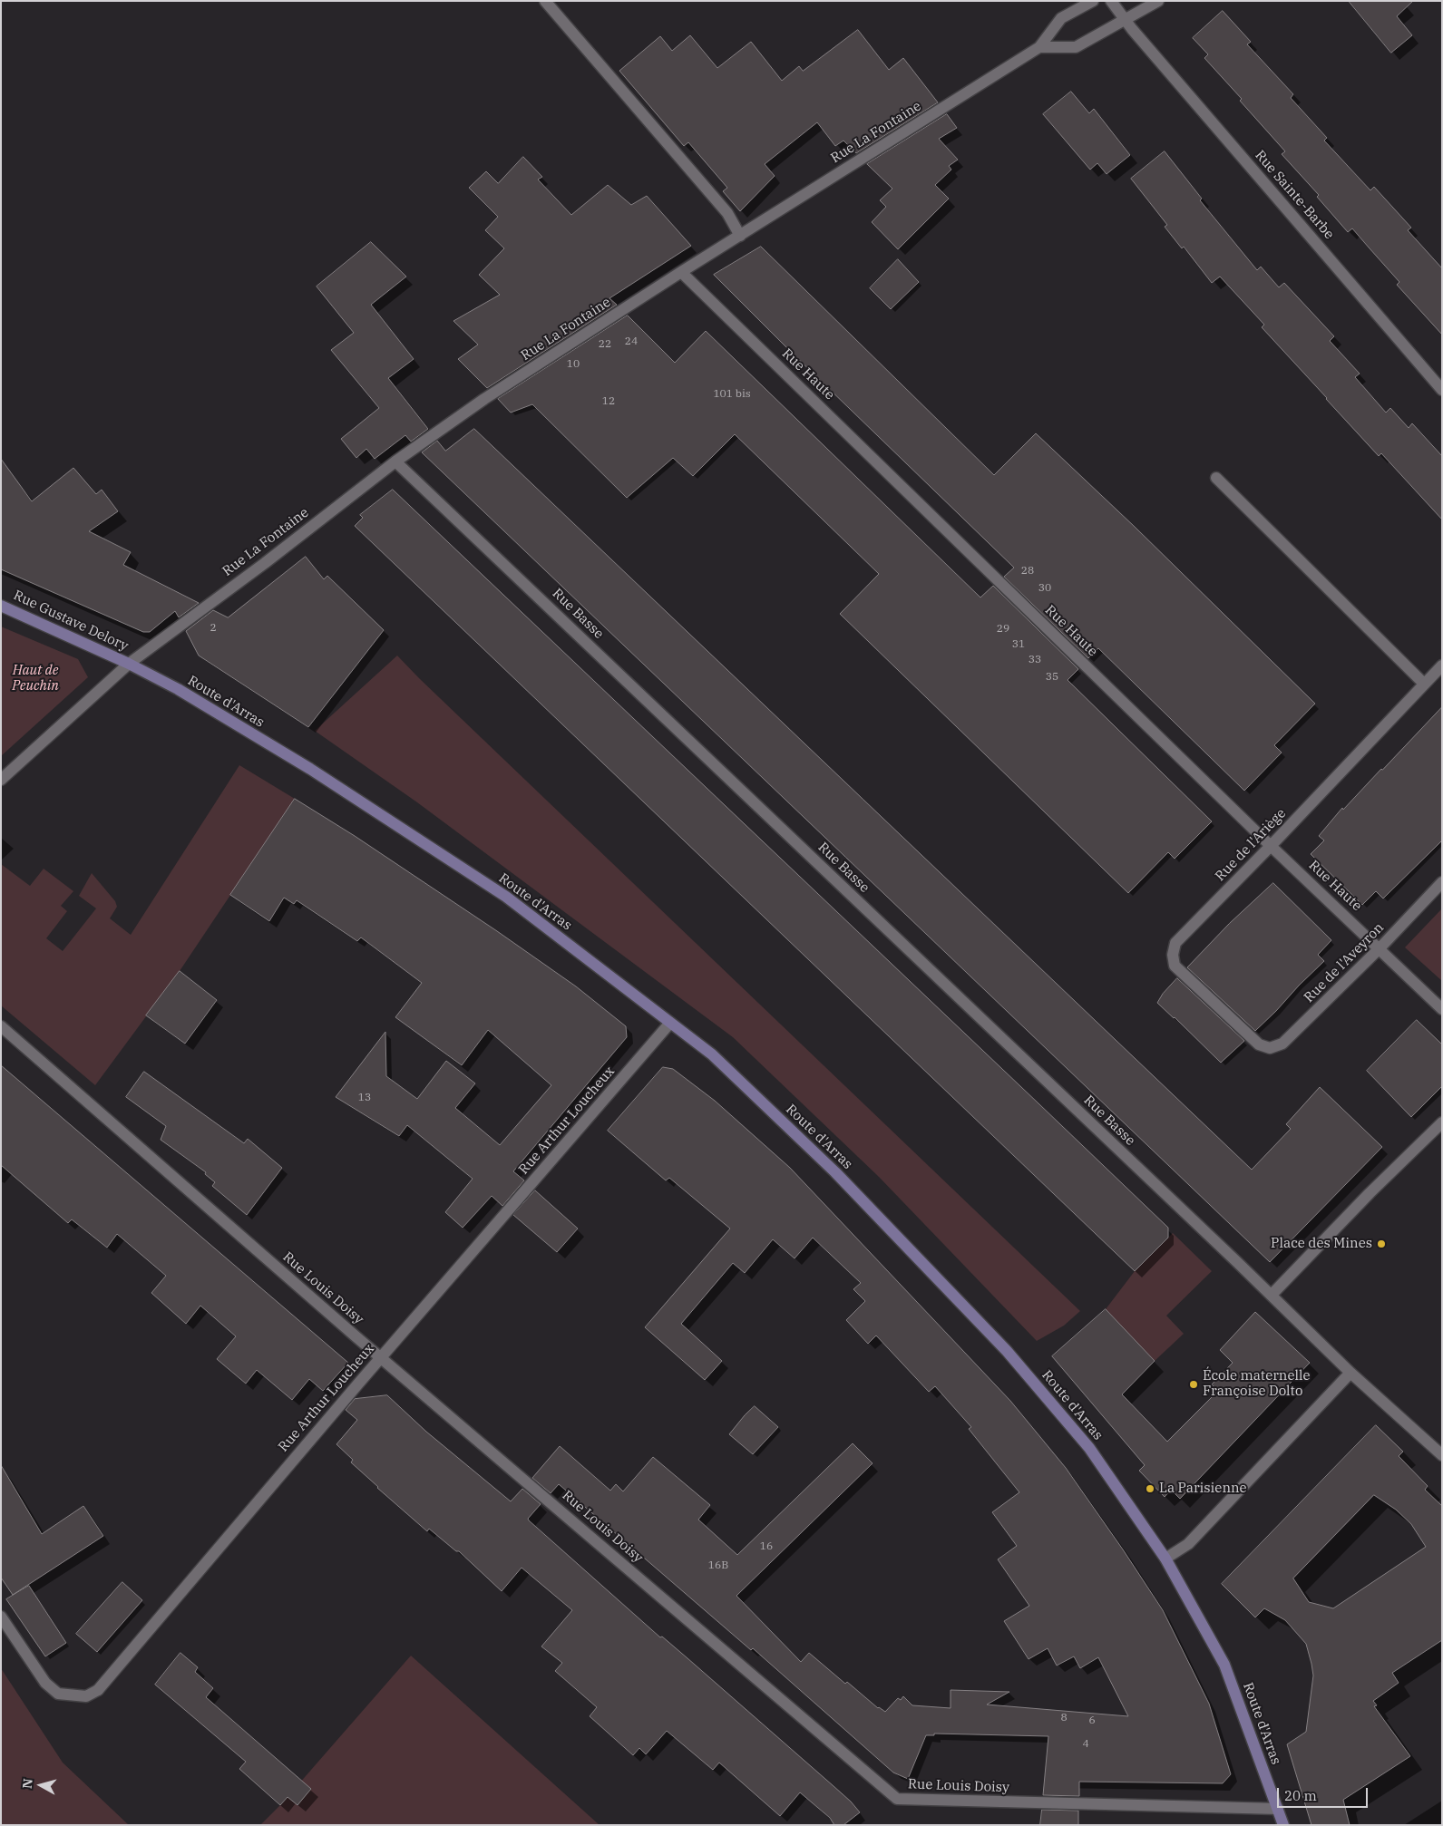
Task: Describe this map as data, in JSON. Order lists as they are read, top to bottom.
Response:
{
  "streets": {
    "main road": ["Rue Gustave Delory", "Route d'Arras"],
    "street": [
      "Rue La Fontaine",
      "Rue Sainte-Barbe",
      "Rue Haute",
      "Rue Basse",
      "Rue de l'Ariège",
      "Rue de l'Aveyron",
      "Rue Arthur Loucheux",
      "Rue Louis Doisy"
    ]
  },
  "crossings": [
    ["Rue La Fontaine", "Rue Haute"],
    ["Rue La Fontaine", "Rue Basse"],
    ["Rue La Fontaine", "Rue Gustave Delory"],
    ["Rue La Fontaine", "Route d'Arras"],
    ["Rue Haute", "Rue de l'Ariège"],
    ["Rue Haute", "Rue de l'Aveyron"],
    ["Rue Gustave Delory", "Route d'Arras"],
    ["Route d'Arras", "Rue Arthur Loucheux"],
    ["Route d'Arras", "Rue Louis Doisy"],
    ["Rue de l'Ariège", "Rue de l'Aveyron"],
    ["Rue Arthur Loucheux", "Rue Louis Doisy"]
  ],
  "parks": ["Haut de Peuchin"],
  "places": ["Place des Mines", "École maternelle Françoise Dolto", "La Parisienne"],
  "house_numbers": [
    "24",
    "22",
    "10",
    "101 bis",
    "12",
    "28",
    "30",
    "2",
    "29",
    "31",
    "33",
    "35",
    "13",
    "16",
    "16B",
    "8",
    "6",
    "4"
  ],
  "scale_bar": "20 m",
  "north": "left"
}
